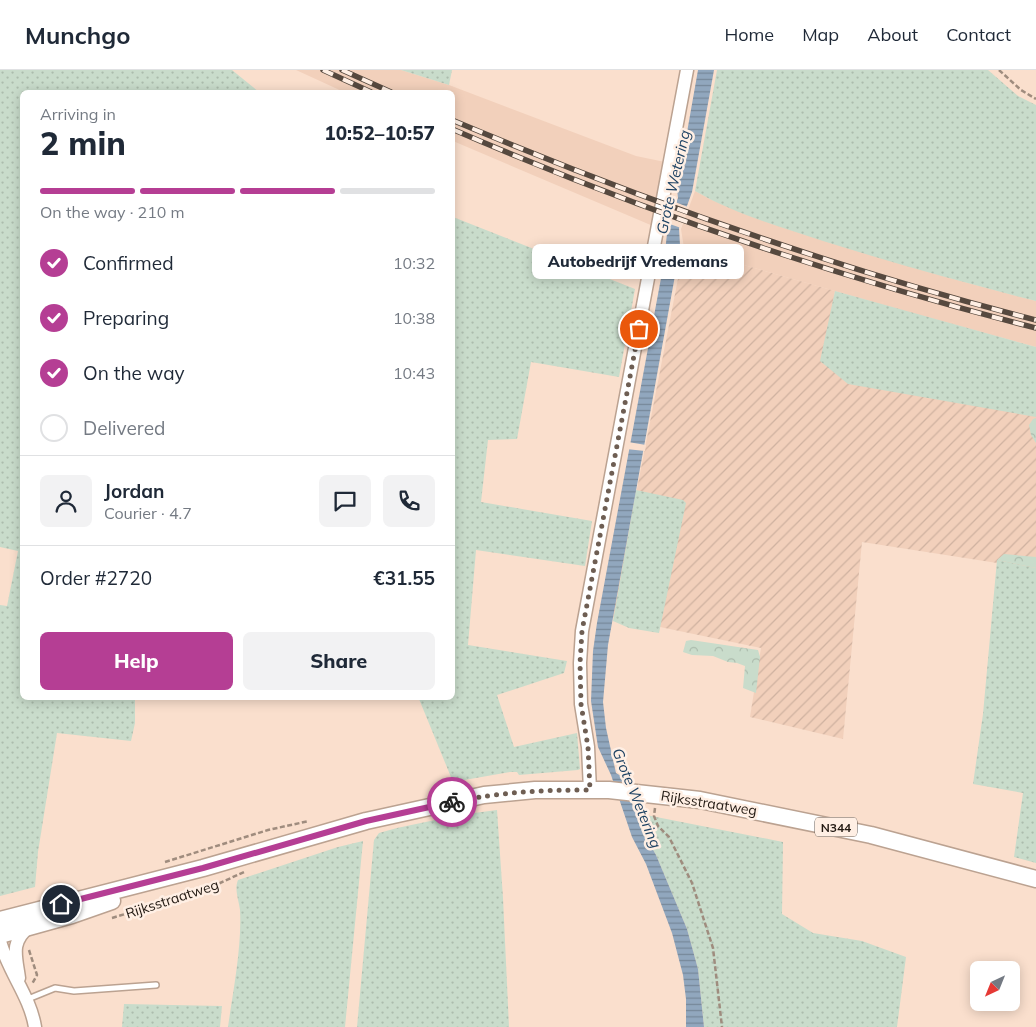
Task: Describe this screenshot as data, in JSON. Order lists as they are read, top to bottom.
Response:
{
  "streets": {
    "main road": ["Rijksstraatweg", "N344"]
  },
  "water": ["Grote Wetering"],
  "places": ["Autobedrijf Vredemans"],
  "north": "bottom left",
  "page": {
    "header": "Munchgo",
    "nav": [
      "Home",
      "Map",
      "About",
      "Contact"
    ],
    "heading": ["2 min", "Arriving in", "10:52–10:57"],
    "panel": [
      "Jordan",
      "Courier · 4.7",
      "Order #2720",
      "€31.55"
    ],
    "bar": "On the way · 210 m",
    "list": [
      ["Confirmed", "10:32"],
      ["Preparing", "10:38"],
      ["On the way", "10:43"],
      "Delivered"
    ],
    "bubble": "Autobedrijf Vredemans",
    "buttons": ["Help", "Share"]
  }
}
